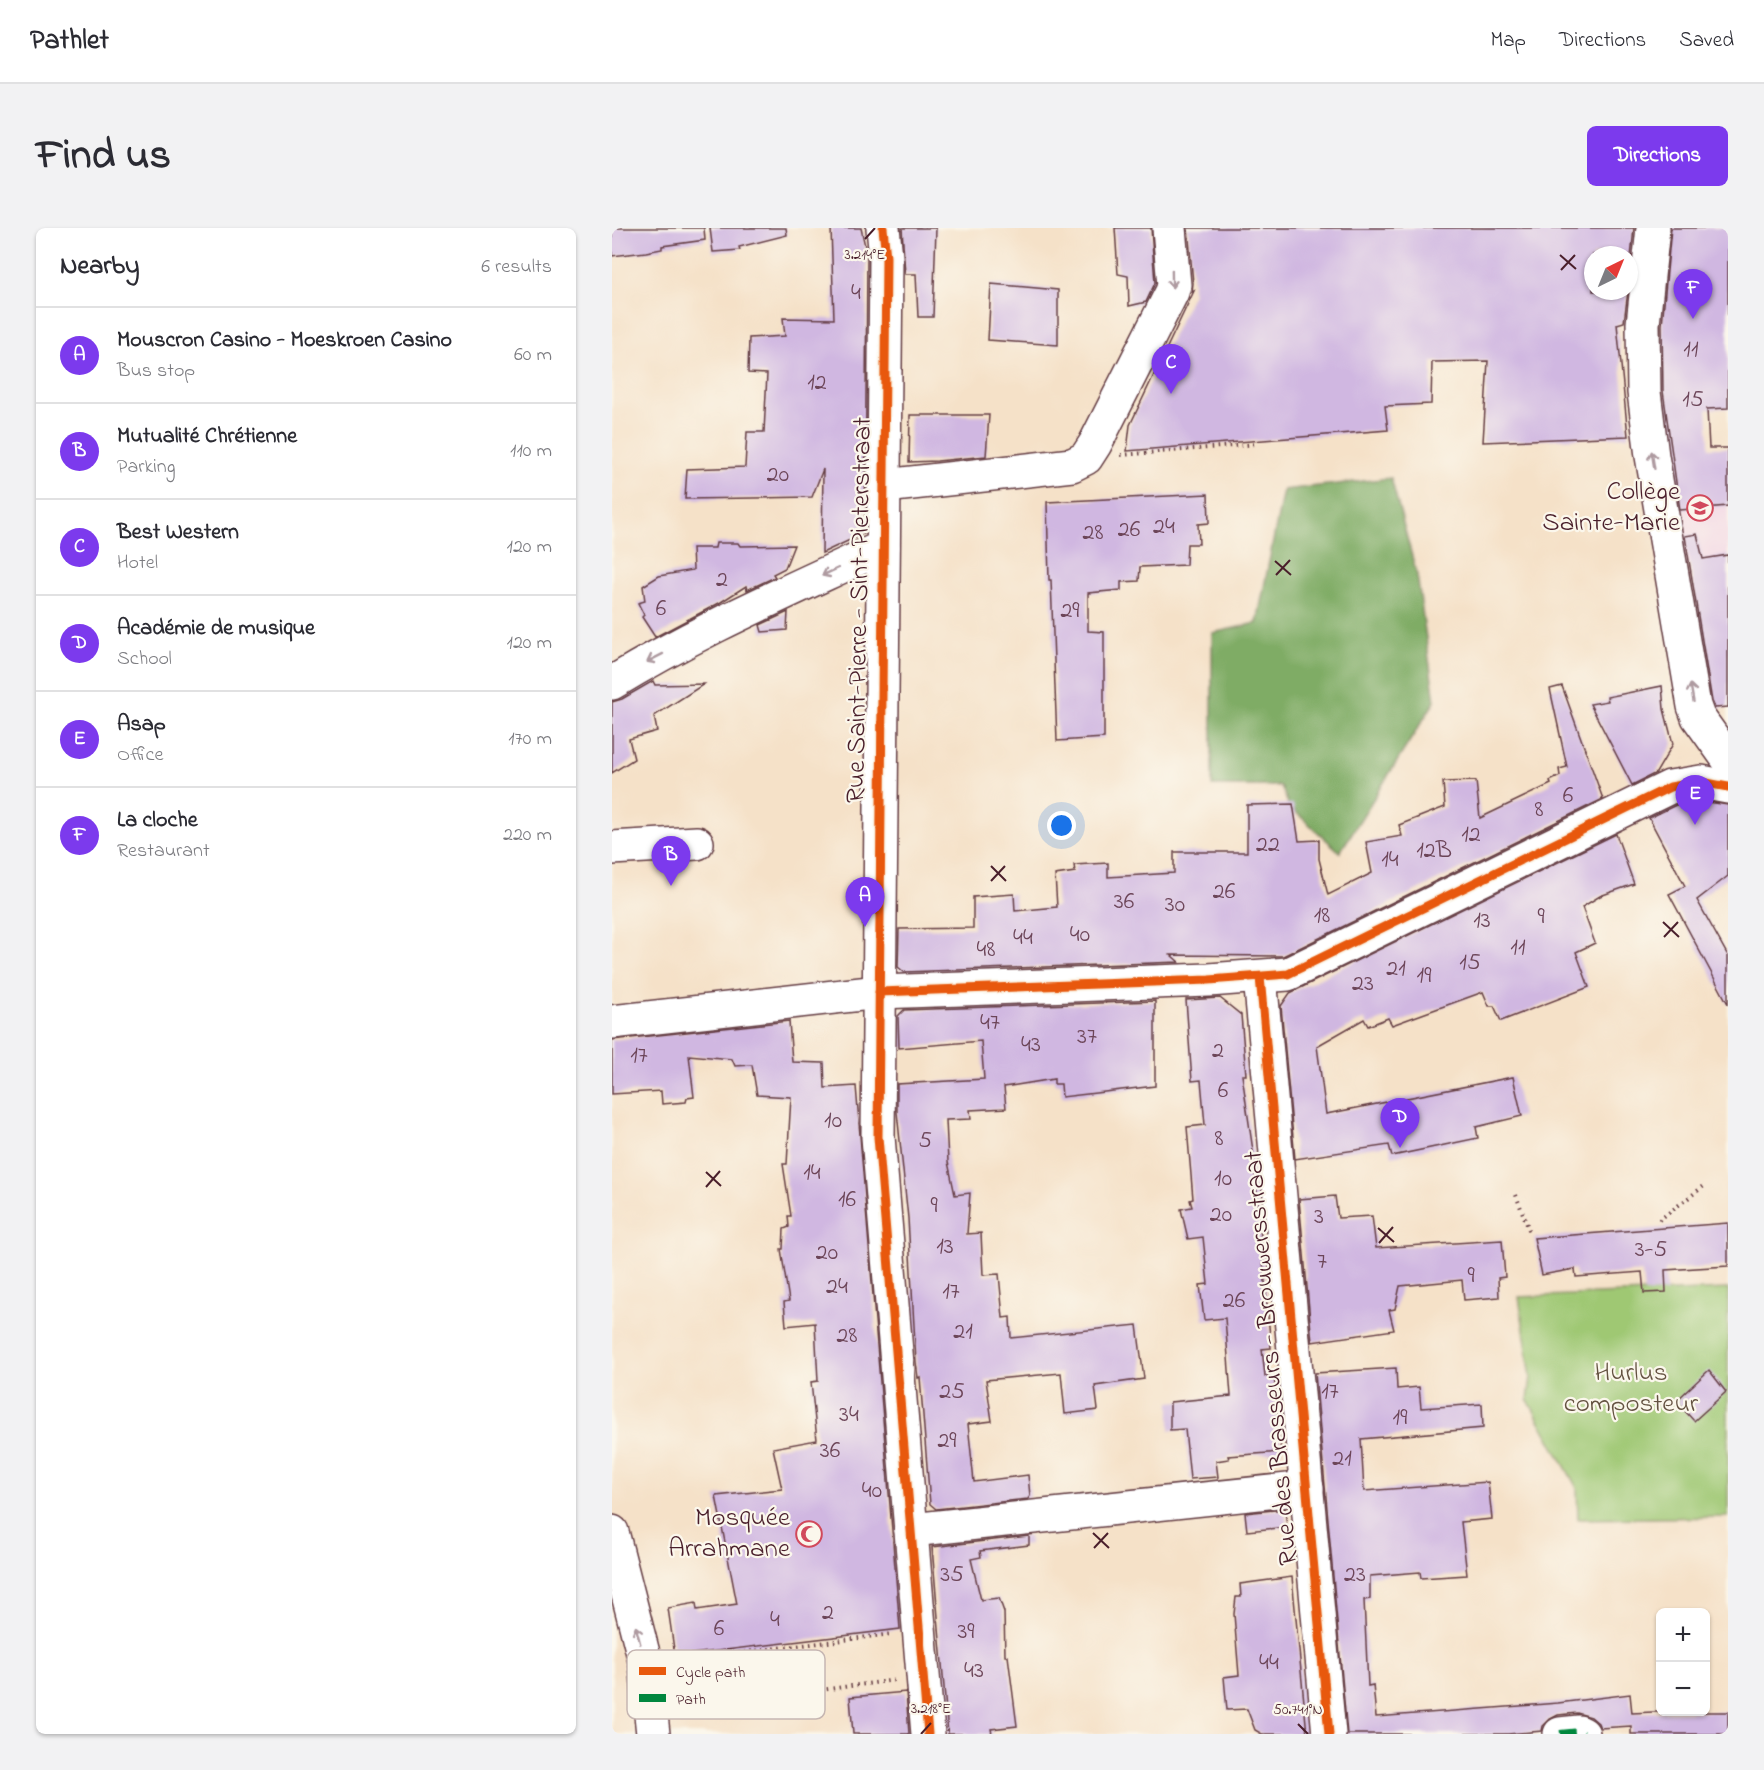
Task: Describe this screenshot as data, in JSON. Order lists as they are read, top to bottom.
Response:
{
  "streets": {
    "street": ["Rue Saint-Pierre - Sint-Pieterstraat", "Rue des Brasseurs - Brouwersstraat"]
  },
  "parks": ["Hurlus composteur"],
  "places": {
    "school or university": ["Collège Sainte-Marie"],
    "mosque": ["Mosquée Arrahmane"]
  },
  "house_numbers": [
    "4",
    "11",
    "12",
    "15",
    "20",
    "24",
    "26",
    "28",
    "2",
    "6",
    "29",
    "6",
    "8",
    "12",
    "22",
    "12B",
    "14",
    "26",
    "36",
    "30",
    "18",
    "9",
    "13",
    "40",
    "44",
    "11",
    "48",
    "15",
    "21",
    "19",
    "23",
    "47",
    "37",
    "43",
    "2",
    "17",
    "6",
    "10",
    "8",
    "5",
    "14",
    "10",
    "16",
    "9",
    "20",
    "3",
    "13",
    "3-5",
    "20",
    "7",
    "9",
    "24",
    "17",
    "26",
    "21",
    "28",
    "25",
    "17",
    "34",
    "19",
    "29",
    "36",
    "21",
    "40",
    "35",
    "23",
    "2",
    "4",
    "6",
    "39",
    "44",
    "43"
  ],
  "legend": ["Cycle path", "Path"],
  "north": "top right",
  "page": {
    "header": "Pathlet",
    "nav": ["Map", "Directions", "Saved"],
    "title": "Find us",
    "buttons": "Directions",
    "heading": ["Nearby", "6 results"],
    "pins": [
      "F",
      "C",
      "E",
      "B",
      "A",
      "D"
    ],
    "list": [
      {
        "mark": "A",
        "name": "Mouscron Casino - Moeskroen Casino",
        "note": "Bus stop",
        "value": "60 m"
      },
      {
        "mark": "B",
        "name": "Mutualité Chrétienne",
        "note": "Parking",
        "value": "110 m"
      },
      {
        "mark": "C",
        "name": "Best Western",
        "note": "Hotel",
        "value": "120 m"
      },
      {
        "mark": "D",
        "name": "Académie de musique",
        "note": "School",
        "value": "120 m"
      },
      {
        "mark": "E",
        "name": "Asap",
        "note": "Office",
        "value": "170 m"
      },
      {
        "mark": "F",
        "name": "La cloche",
        "note": "Restaurant",
        "value": "220 m"
      }
    ],
    "map_buttons": ["+", "−"]
  },
  "coordinates": ["3.214°E", "3.218°E", "50.741°N"]
}
